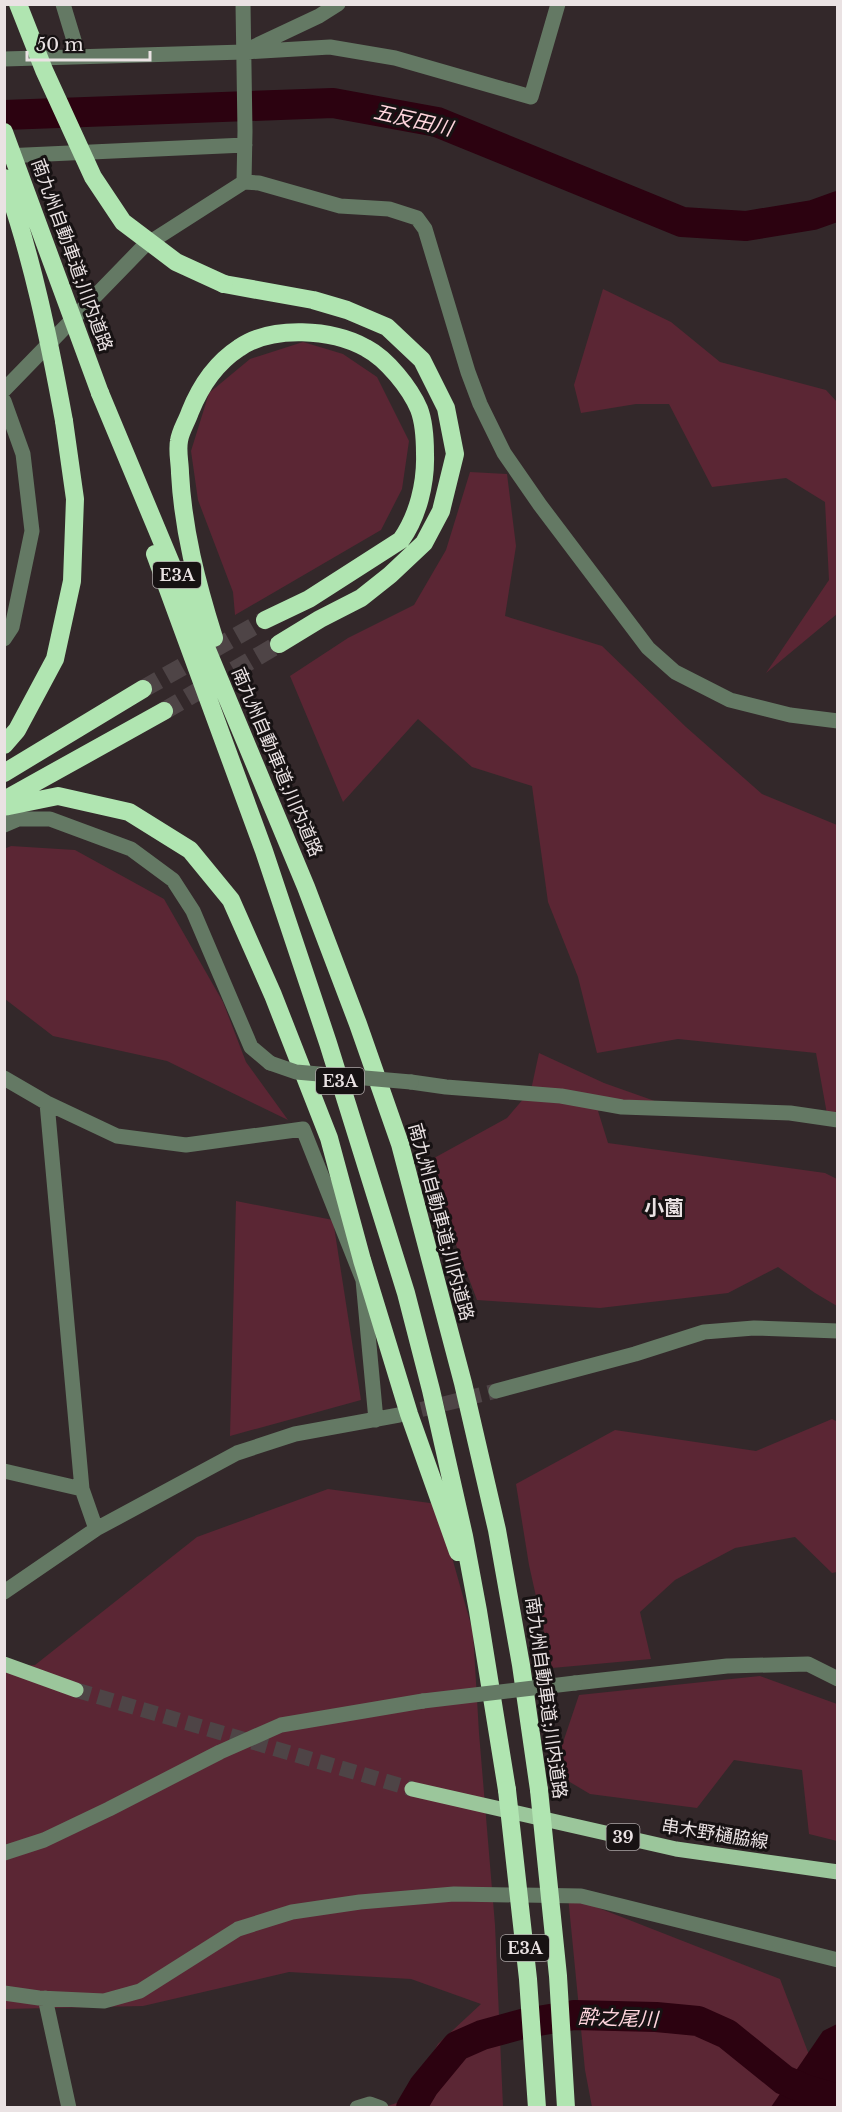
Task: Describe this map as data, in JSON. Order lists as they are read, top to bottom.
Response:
{
  "streets": {
    "highway": ["南九州自動車道;川内道路", "E3A"],
    "main road": ["串木野樋脇線", "39"]
  },
  "districts": ["小薗"],
  "water": ["五反田川", "酔之尾川"],
  "scale_bar": "50 m"
}
